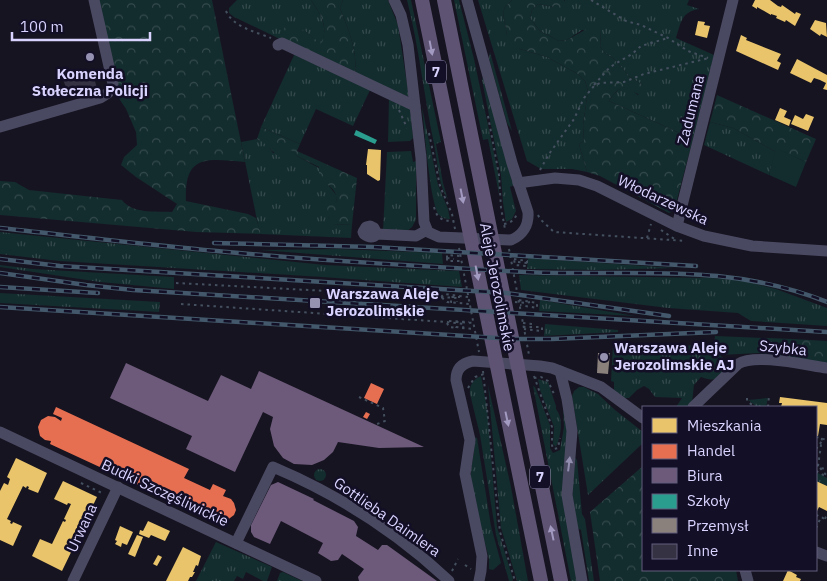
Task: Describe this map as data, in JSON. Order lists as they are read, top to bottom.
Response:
{
  "streets": {
    "main road": ["7", "Aleje Jerozolimskie"],
    "street": [
      "Zadumana",
      "Włodarzewska",
      "Szybka",
      "Budki Szczęśliwickie",
      "Gottlieba Daimlera",
      "Urwana"
    ]
  },
  "crossings": [
    ["Zadumana", "Włodarzewska"],
    ["Budki Szczęśliwickie", "Gottlieba Daimlera"],
    ["Budki Szczęśliwickie", "Urwana"]
  ],
  "places": {
    "other": ["Komenda Stołeczna Policji", "Warszawa Aleje Jerozolimskie AJ"],
    "transit": ["Warszawa Aleje Jerozolimskie"]
  },
  "legend": [
    "Mieszkania",
    "Handel",
    "Biura",
    "Szkoły",
    "Przemysł",
    "Inne"
  ],
  "scale_bar": "100 m"
}
